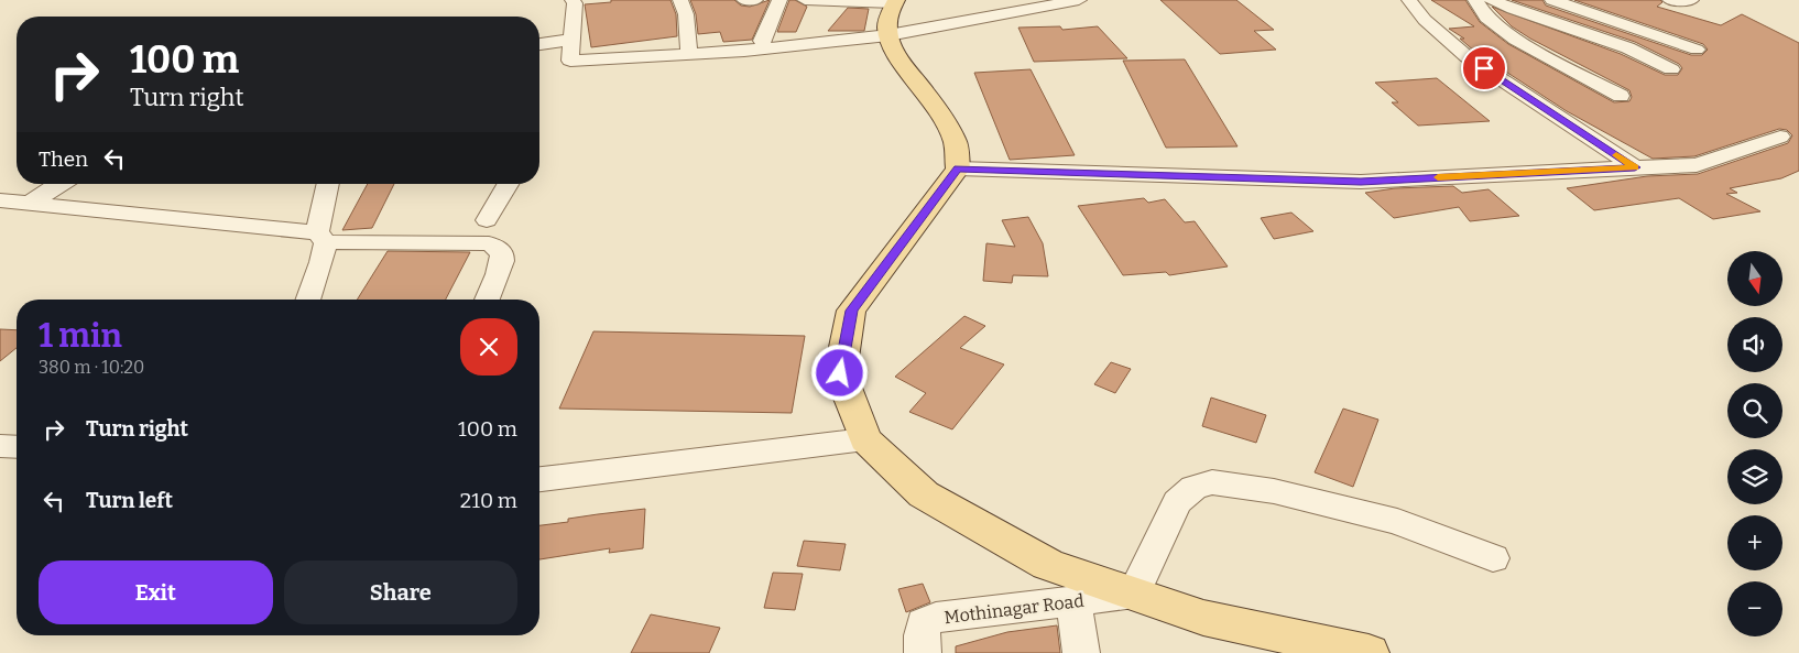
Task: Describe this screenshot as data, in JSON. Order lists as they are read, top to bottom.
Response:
{
  "streets": {
    "street": ["Mothinagar Road"]
  },
  "north": "bottom",
  "page": {
    "turn": ["100 m", "Turn right"],
    "then": "Then",
    "map_buttons": ["+", "−"],
    "heading": ["1 min", "380 m · 10:20"],
    "list": [
      {
        "name": "Turn right",
        "value": "100 m"
      },
      {
        "name": "Turn left",
        "value": "210 m"
      }
    ],
    "buttons": ["Exit", "Share"]
  }
}
